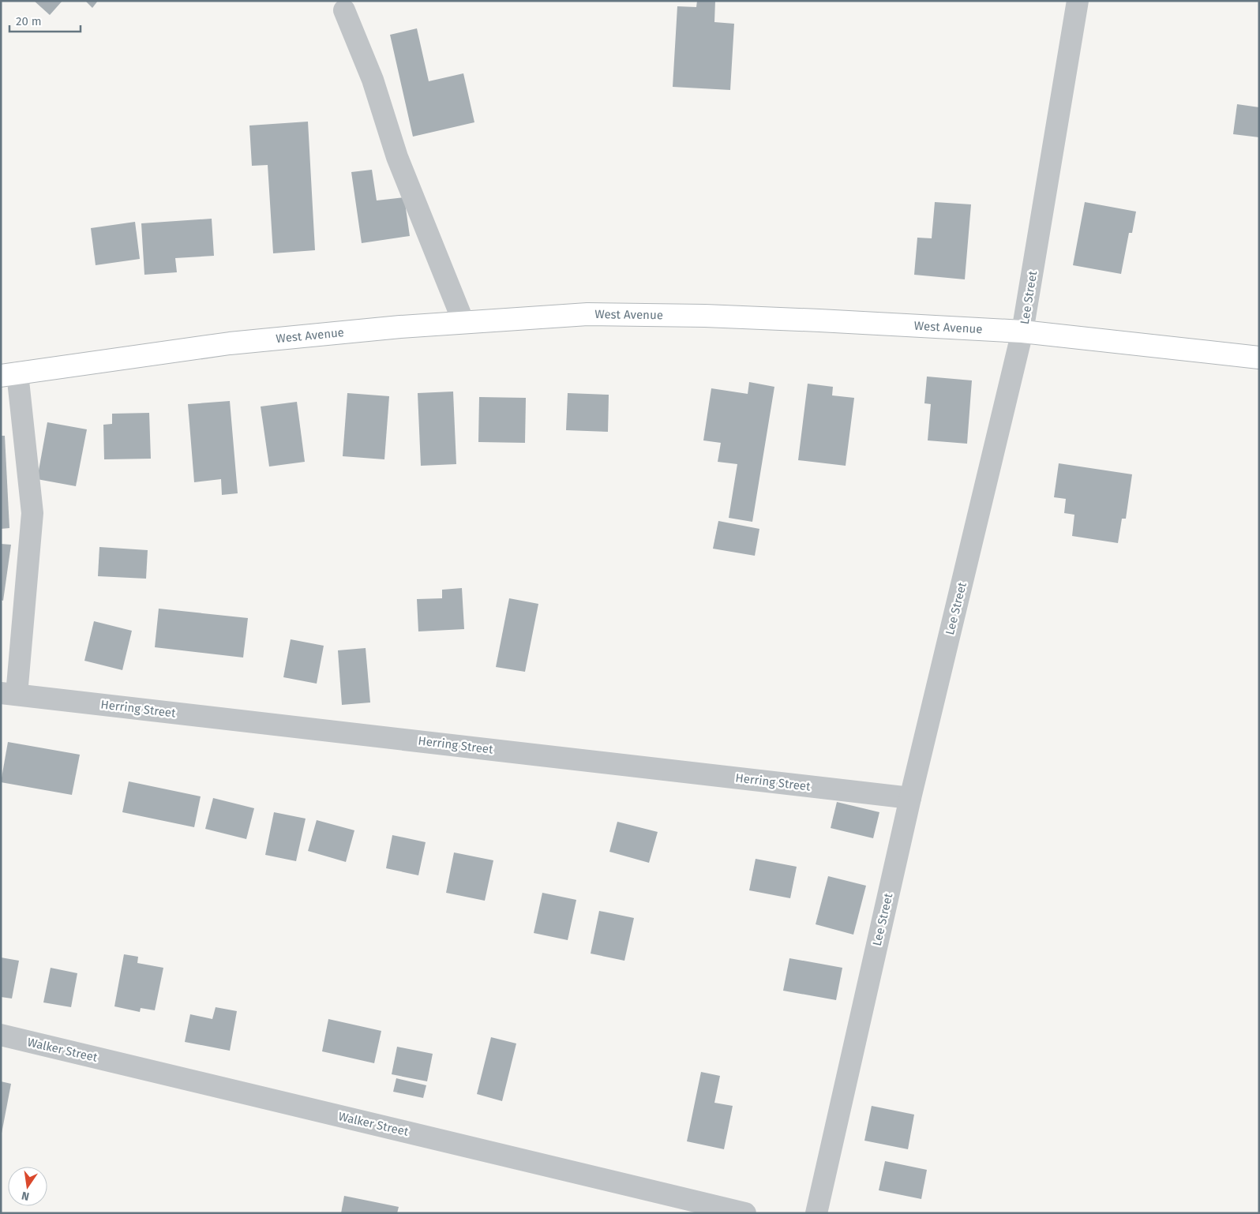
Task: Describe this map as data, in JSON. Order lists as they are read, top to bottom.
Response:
{
  "streets": {
    "main road": ["West Avenue"],
    "street": ["Lee Street", "Herring Street", "Walker Street"]
  },
  "crossings": [
    ["Lee Street", "West Avenue"],
    ["Lee Street", "Herring Street"]
  ],
  "scale_bar": "20 m",
  "north": "bottom"
}
